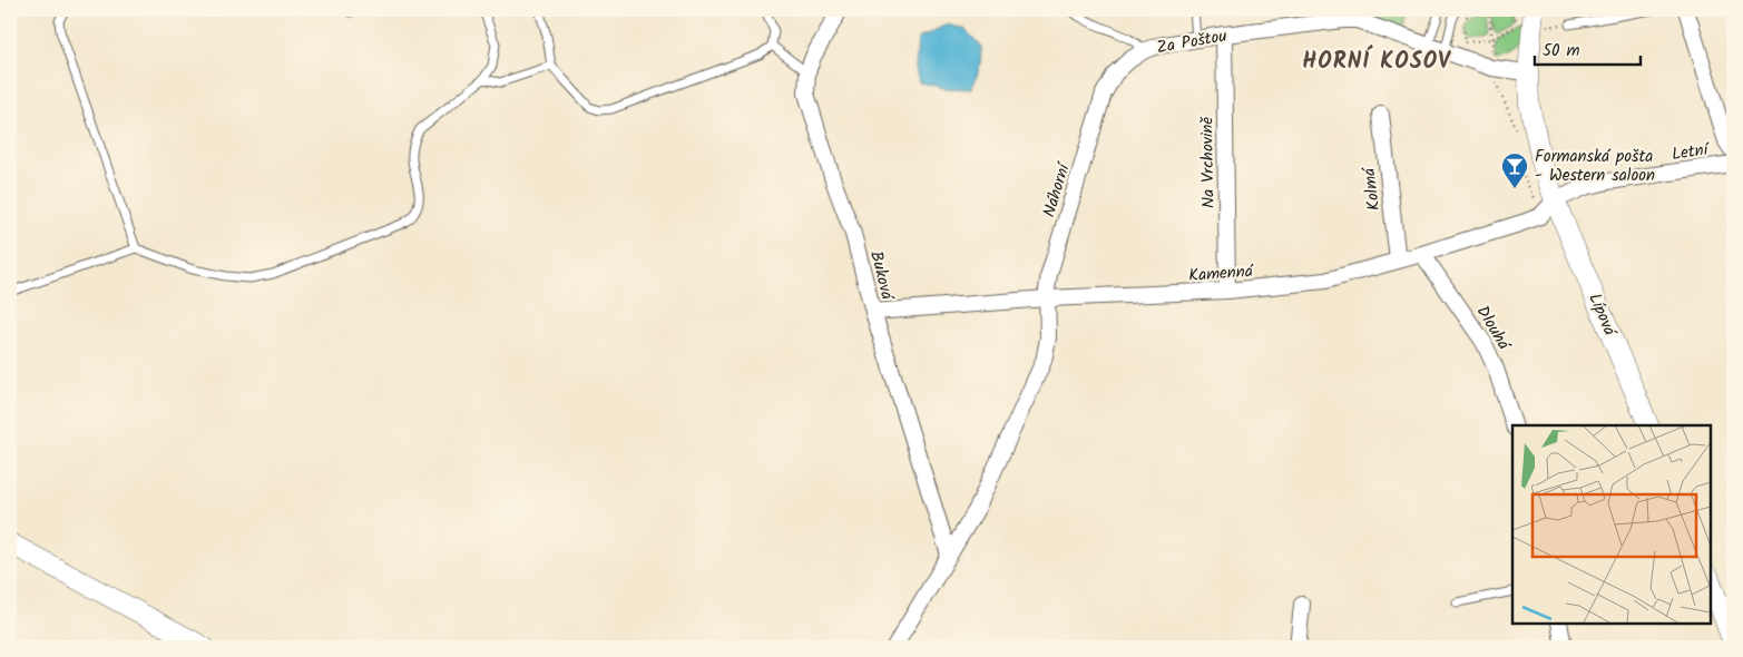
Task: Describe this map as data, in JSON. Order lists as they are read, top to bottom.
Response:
{
  "streets": {
    "street": [
      "Za Poštou",
      "Letní",
      "Na Vrchovině",
      "Kolmá",
      "Náhorní",
      "Kamenná",
      "Buková",
      "Lípová",
      "Dlouhá"
    ]
  },
  "crossings": [
    ["Za Poštou", "Na Vrchovině"],
    ["Za Poštou", "Náhorní"],
    ["Letní", "Kamenná"],
    ["Letní", "Lípová"],
    ["Na Vrchovině", "Kamenná"],
    ["Kolmá", "Kamenná"],
    ["Náhorní", "Kamenná"],
    ["Náhorní", "Buková"],
    ["Kamenná", "Buková"],
    ["Kamenná", "Lípová"],
    ["Kamenná", "Dlouhá"]
  ],
  "districts": ["HORNÍ KOSOV"],
  "places": {
    "bar": ["Formanská pošta - Western saloon"]
  },
  "scale_bar": "50 m"
}
